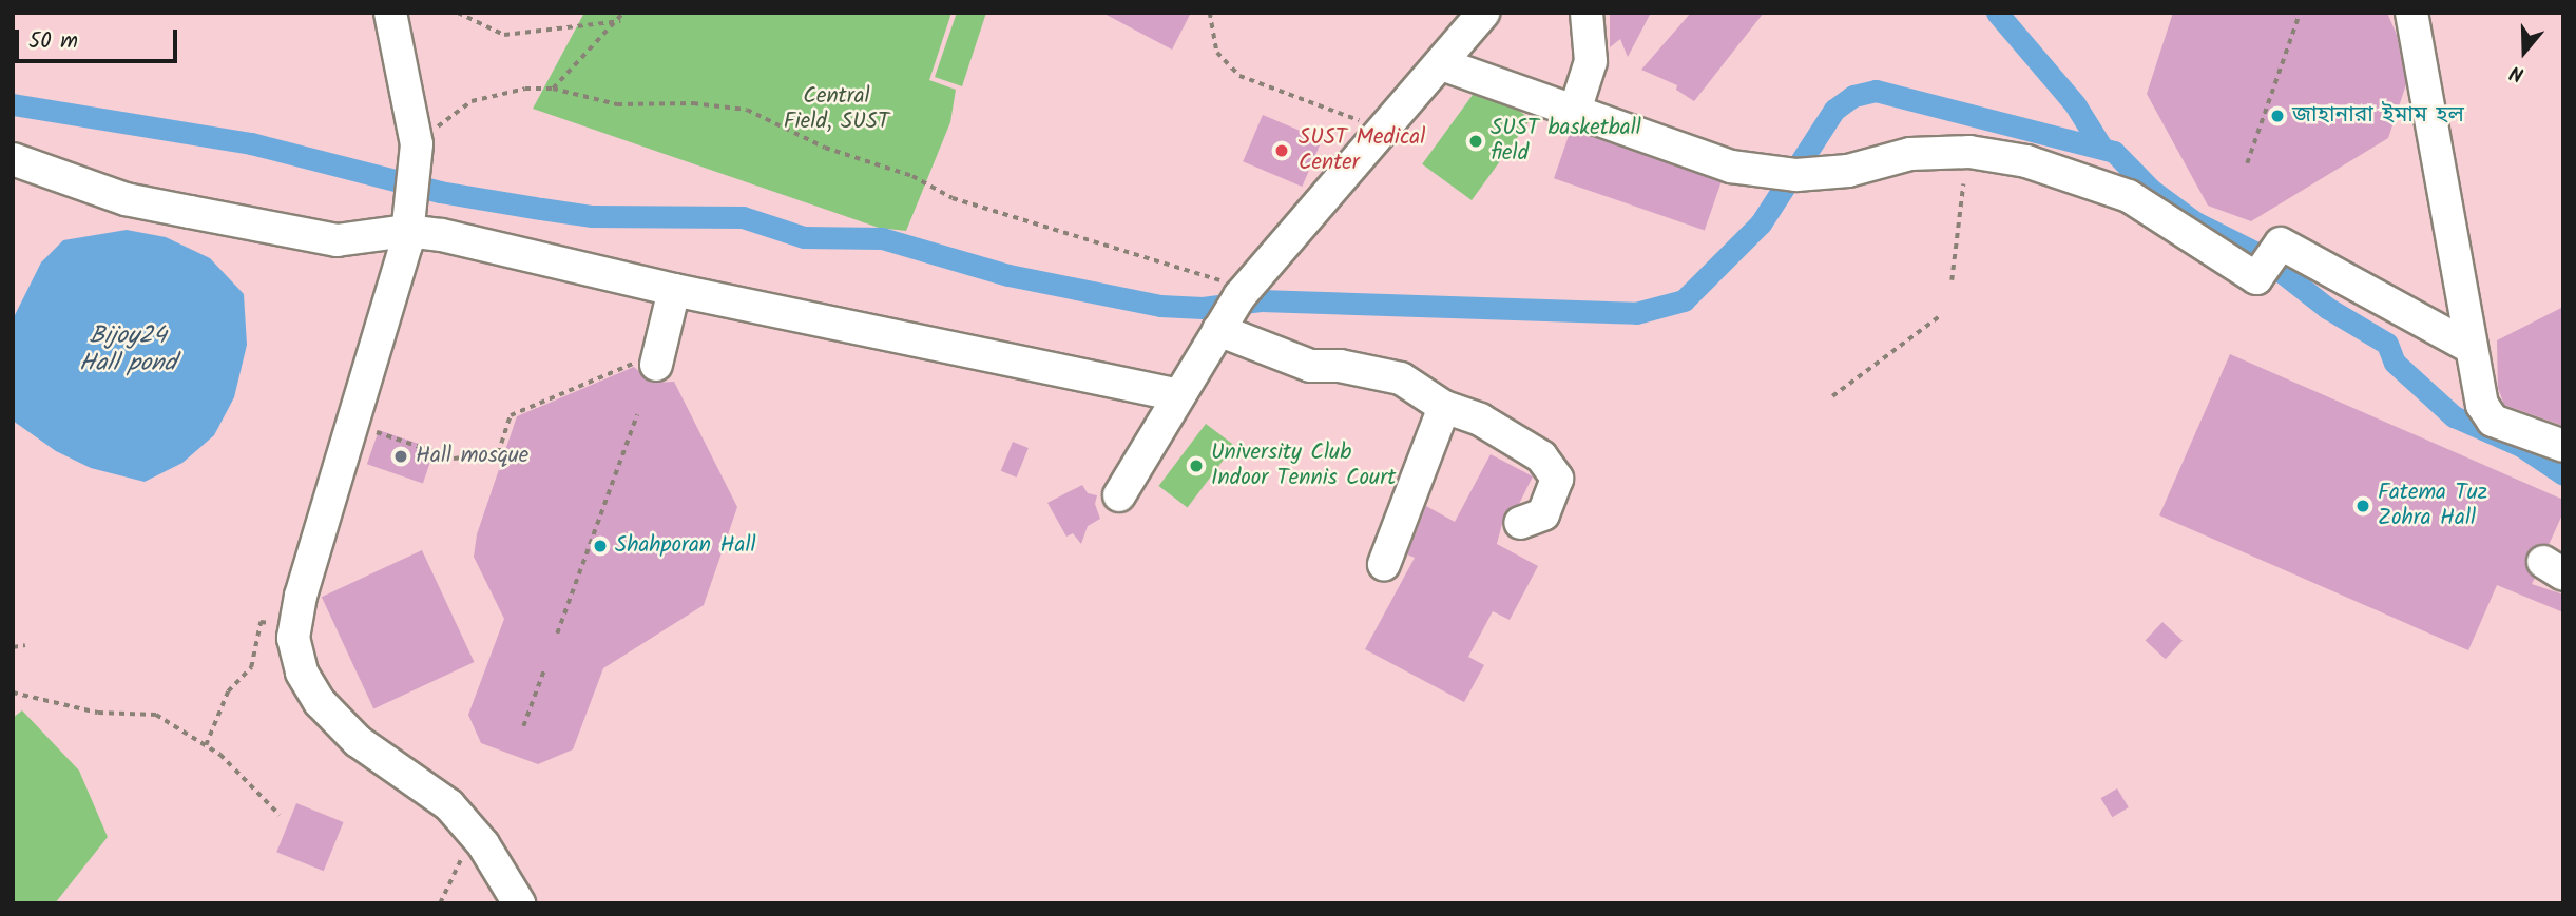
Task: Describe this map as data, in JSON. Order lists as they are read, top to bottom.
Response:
{
  "water": ["Bijoy24 Hall pond"],
  "parks": ["Central Field, SUST"],
  "places": [
    "জাহানারা ইমাম হল",
    "SUST basketball field",
    "SUST Medical Center",
    "Hall mosque",
    "University Club Indoor Tennis Court",
    "Fatema Tuz Zohra Hall",
    "Shahporan Hall"
  ],
  "scale_bar": "50 m",
  "north": "bottom"
}
